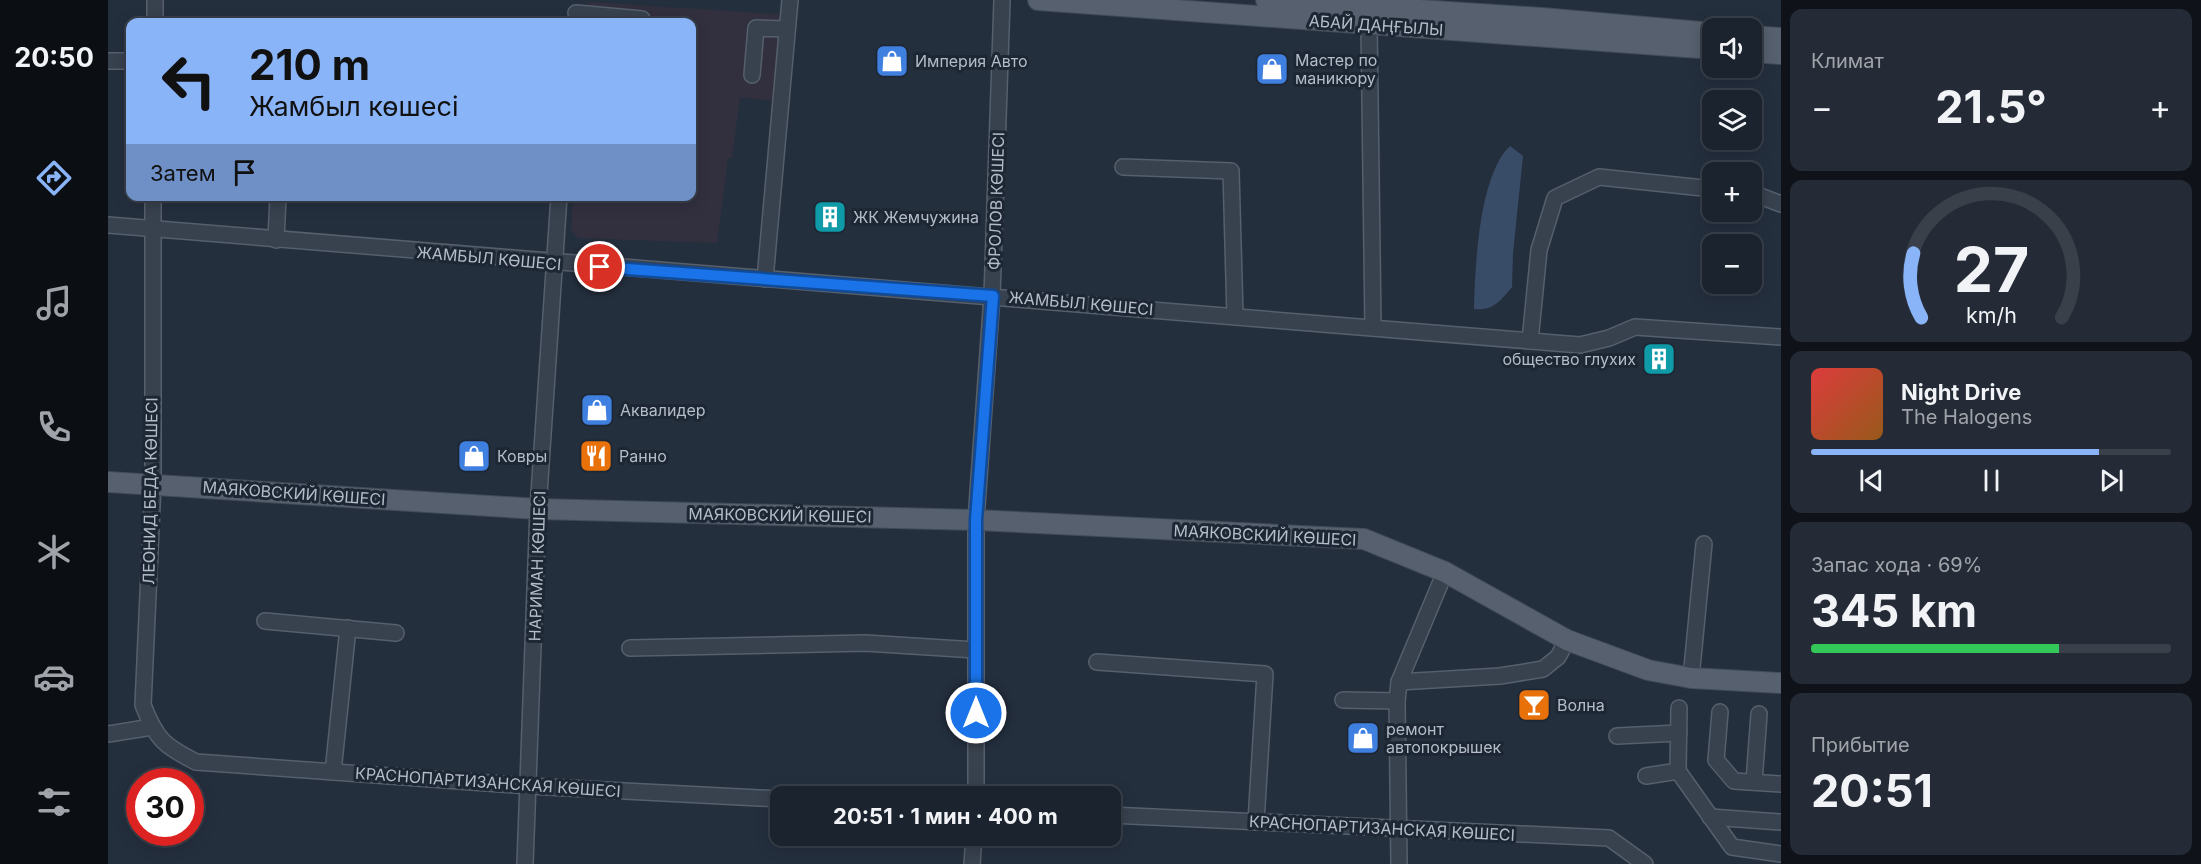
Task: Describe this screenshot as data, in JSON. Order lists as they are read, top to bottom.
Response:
{
  "streets": {
    "main road": ["АБАЙ ДАҢҒЫЛЫ", "МАЯКОВСКИЙ КӨШЕСІ"],
    "street": [
      "ФРОЛОВ КӨШЕСІ",
      "ЖАМБЫЛ КӨШЕСІ",
      "ЛЕОНИД БЕДА КӨШЕСІ",
      "НАРИМАН КӨШЕСІ",
      "КРАСНОПАРТИЗАНСКАЯ КӨШЕСІ"
    ]
  },
  "crossings": [
    ["ФРОЛОВ КӨШЕСІ", "ЖАМБЫЛ КӨШЕСІ"],
    ["ФРОЛОВ КӨШЕСІ", "МАЯКОВСКИЙ КӨШЕСІ"],
    ["ЖАМБЫЛ КӨШЕСІ", "ЛЕОНИД БЕДА КӨШЕСІ"],
    ["ЖАМБЫЛ КӨШЕСІ", "НАРИМАН КӨШЕСІ"],
    ["ЛЕОНИД БЕДА КӨШЕСІ", "МАЯКОВСКИЙ КӨШЕСІ"],
    ["ЛЕОНИД БЕДА КӨШЕСІ", "КРАСНОПАРТИЗАНСКАЯ КӨШЕСІ"],
    ["МАЯКОВСКИЙ КӨШЕСІ", "НАРИМАН КӨШЕСІ"],
    ["НАРИМАН КӨШЕСІ", "КРАСНОПАРТИЗАНСКАЯ КӨШЕСІ"]
  ],
  "places": {
    "shop": [
      "Империя Авто",
      "Мастер по маникюру",
      "Аквалидер",
      "Ковры",
      "ремонт автопокрышек"
    ],
    "building": ["ЖК Жемчужина", "общество глухих"],
    "restaurant": ["Ранно"],
    "bar": ["Волна"]
  },
  "page": {
    "tabs": "20:50",
    "tile": [
      "Климат",
      ["Запас хода · 69%", "345 km"],
      ["Прибытие", "20:51"]
    ],
    "map_buttons": ["+", "−"],
    "turn": ["210 m", "Жамбыл көшесі"],
    "heat": ["−", "21.5°", "+"],
    "then": "Затем",
    "song": ["Night Drive", "The Halogens"],
    "limit": "30",
    "trip": "20:51 · 1 мин · 400 m",
    "gauge": ["27", "km/h"]
  }
}
